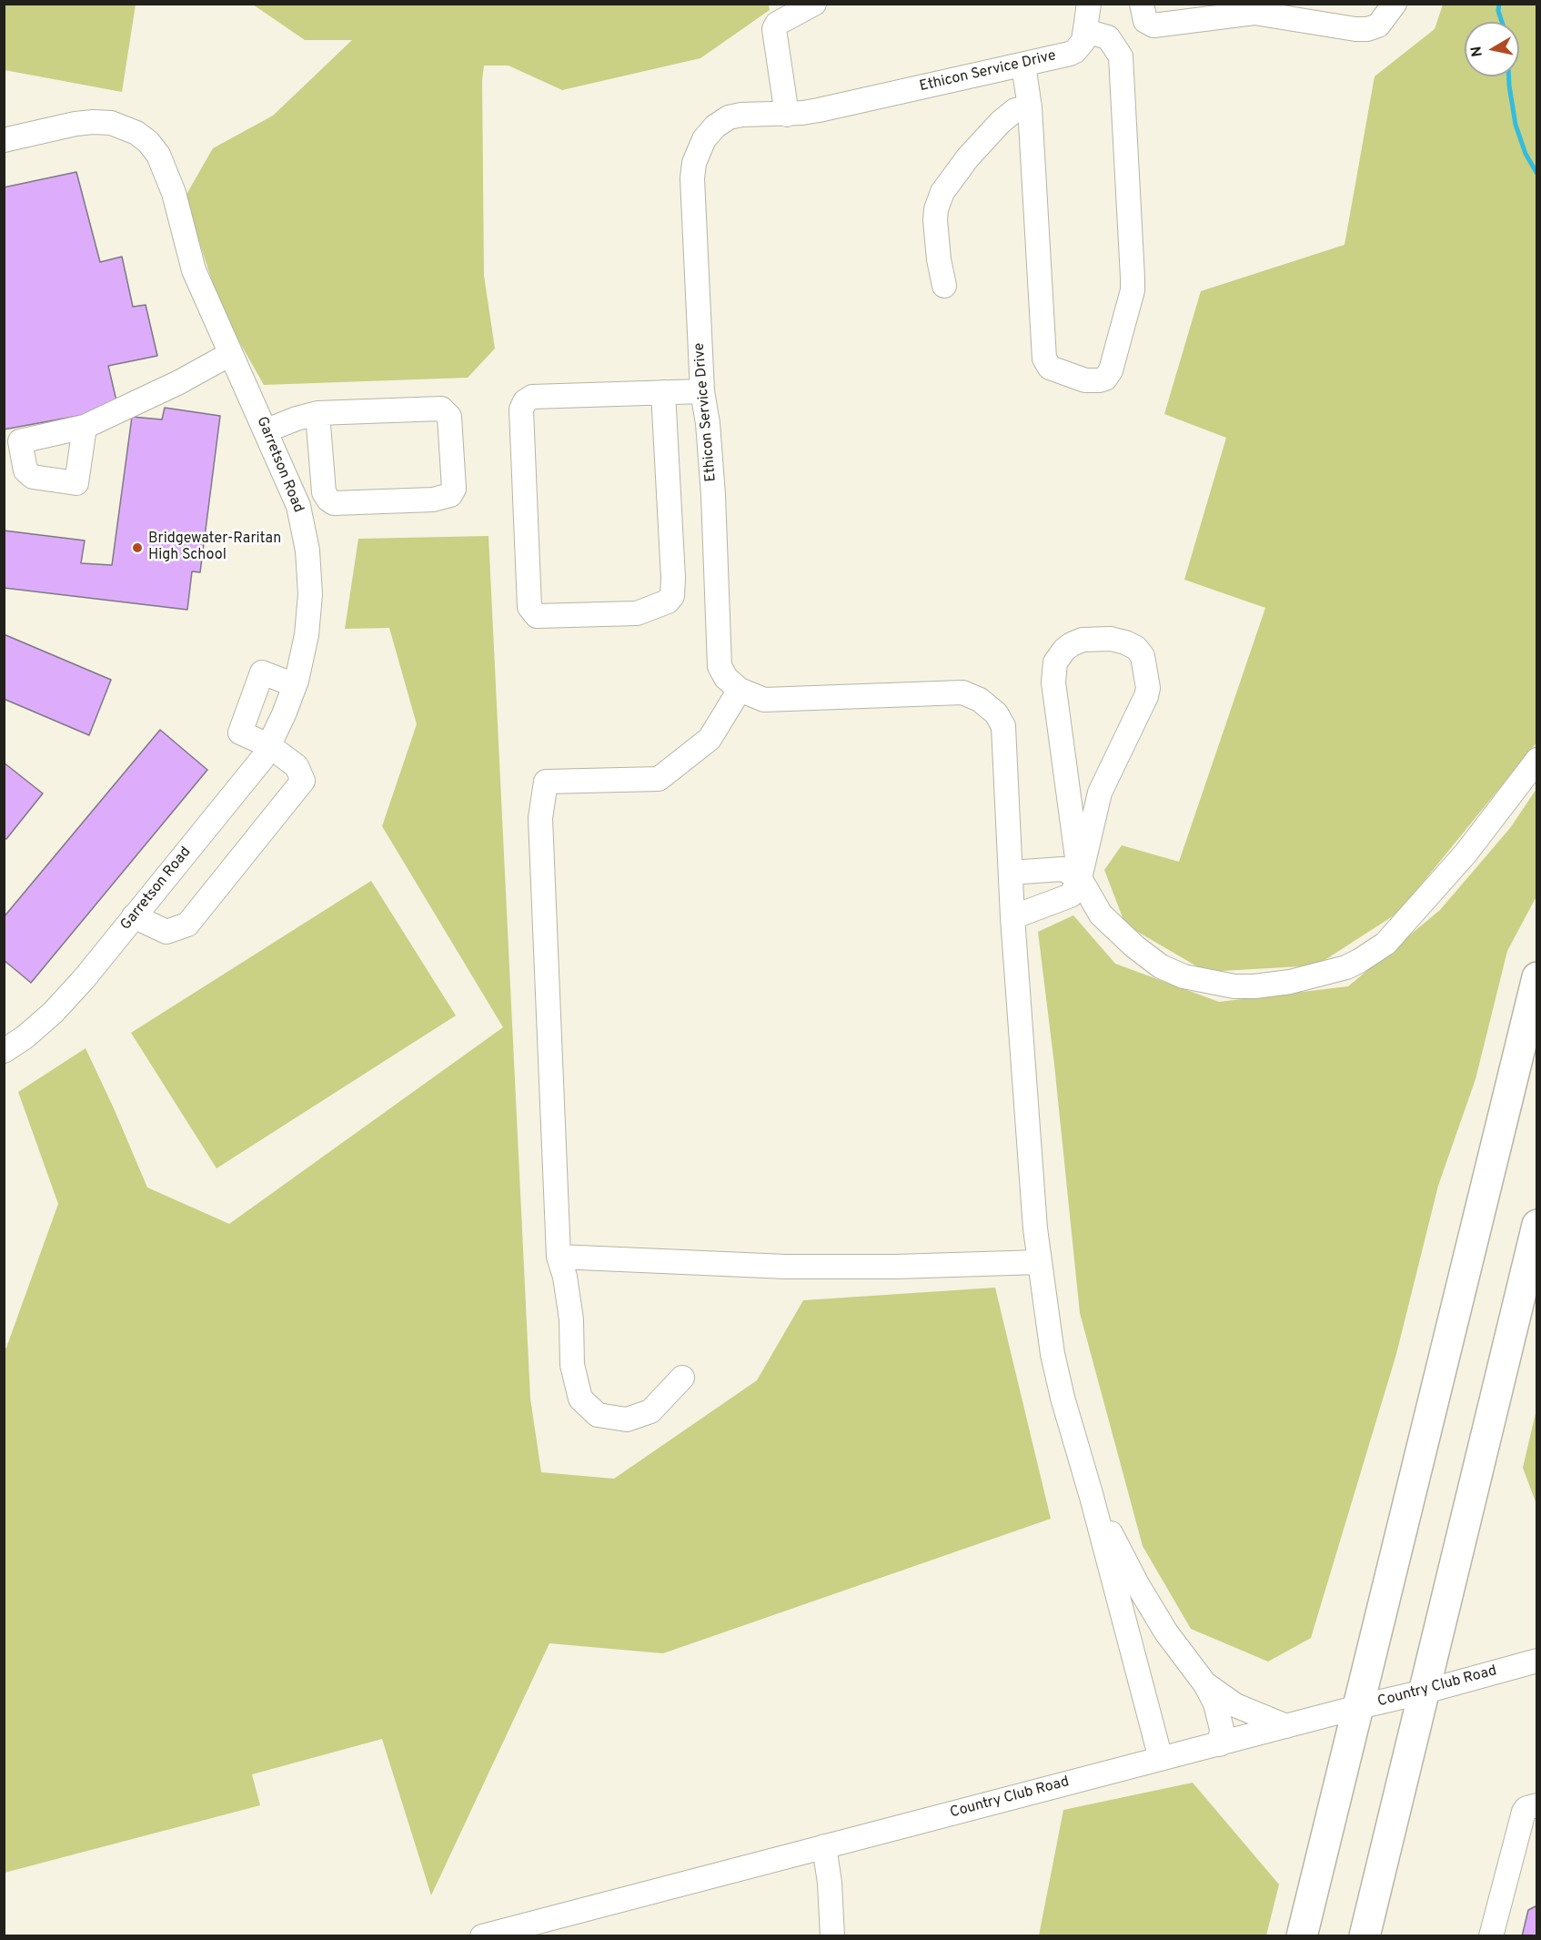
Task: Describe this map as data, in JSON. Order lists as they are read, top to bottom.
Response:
{
  "streets": {
    "street": ["Ethicon Service Drive", "Garretson Road", "Country Club Road"]
  },
  "places": ["Bridgewater-Raritan High School"],
  "north": "left"
}
